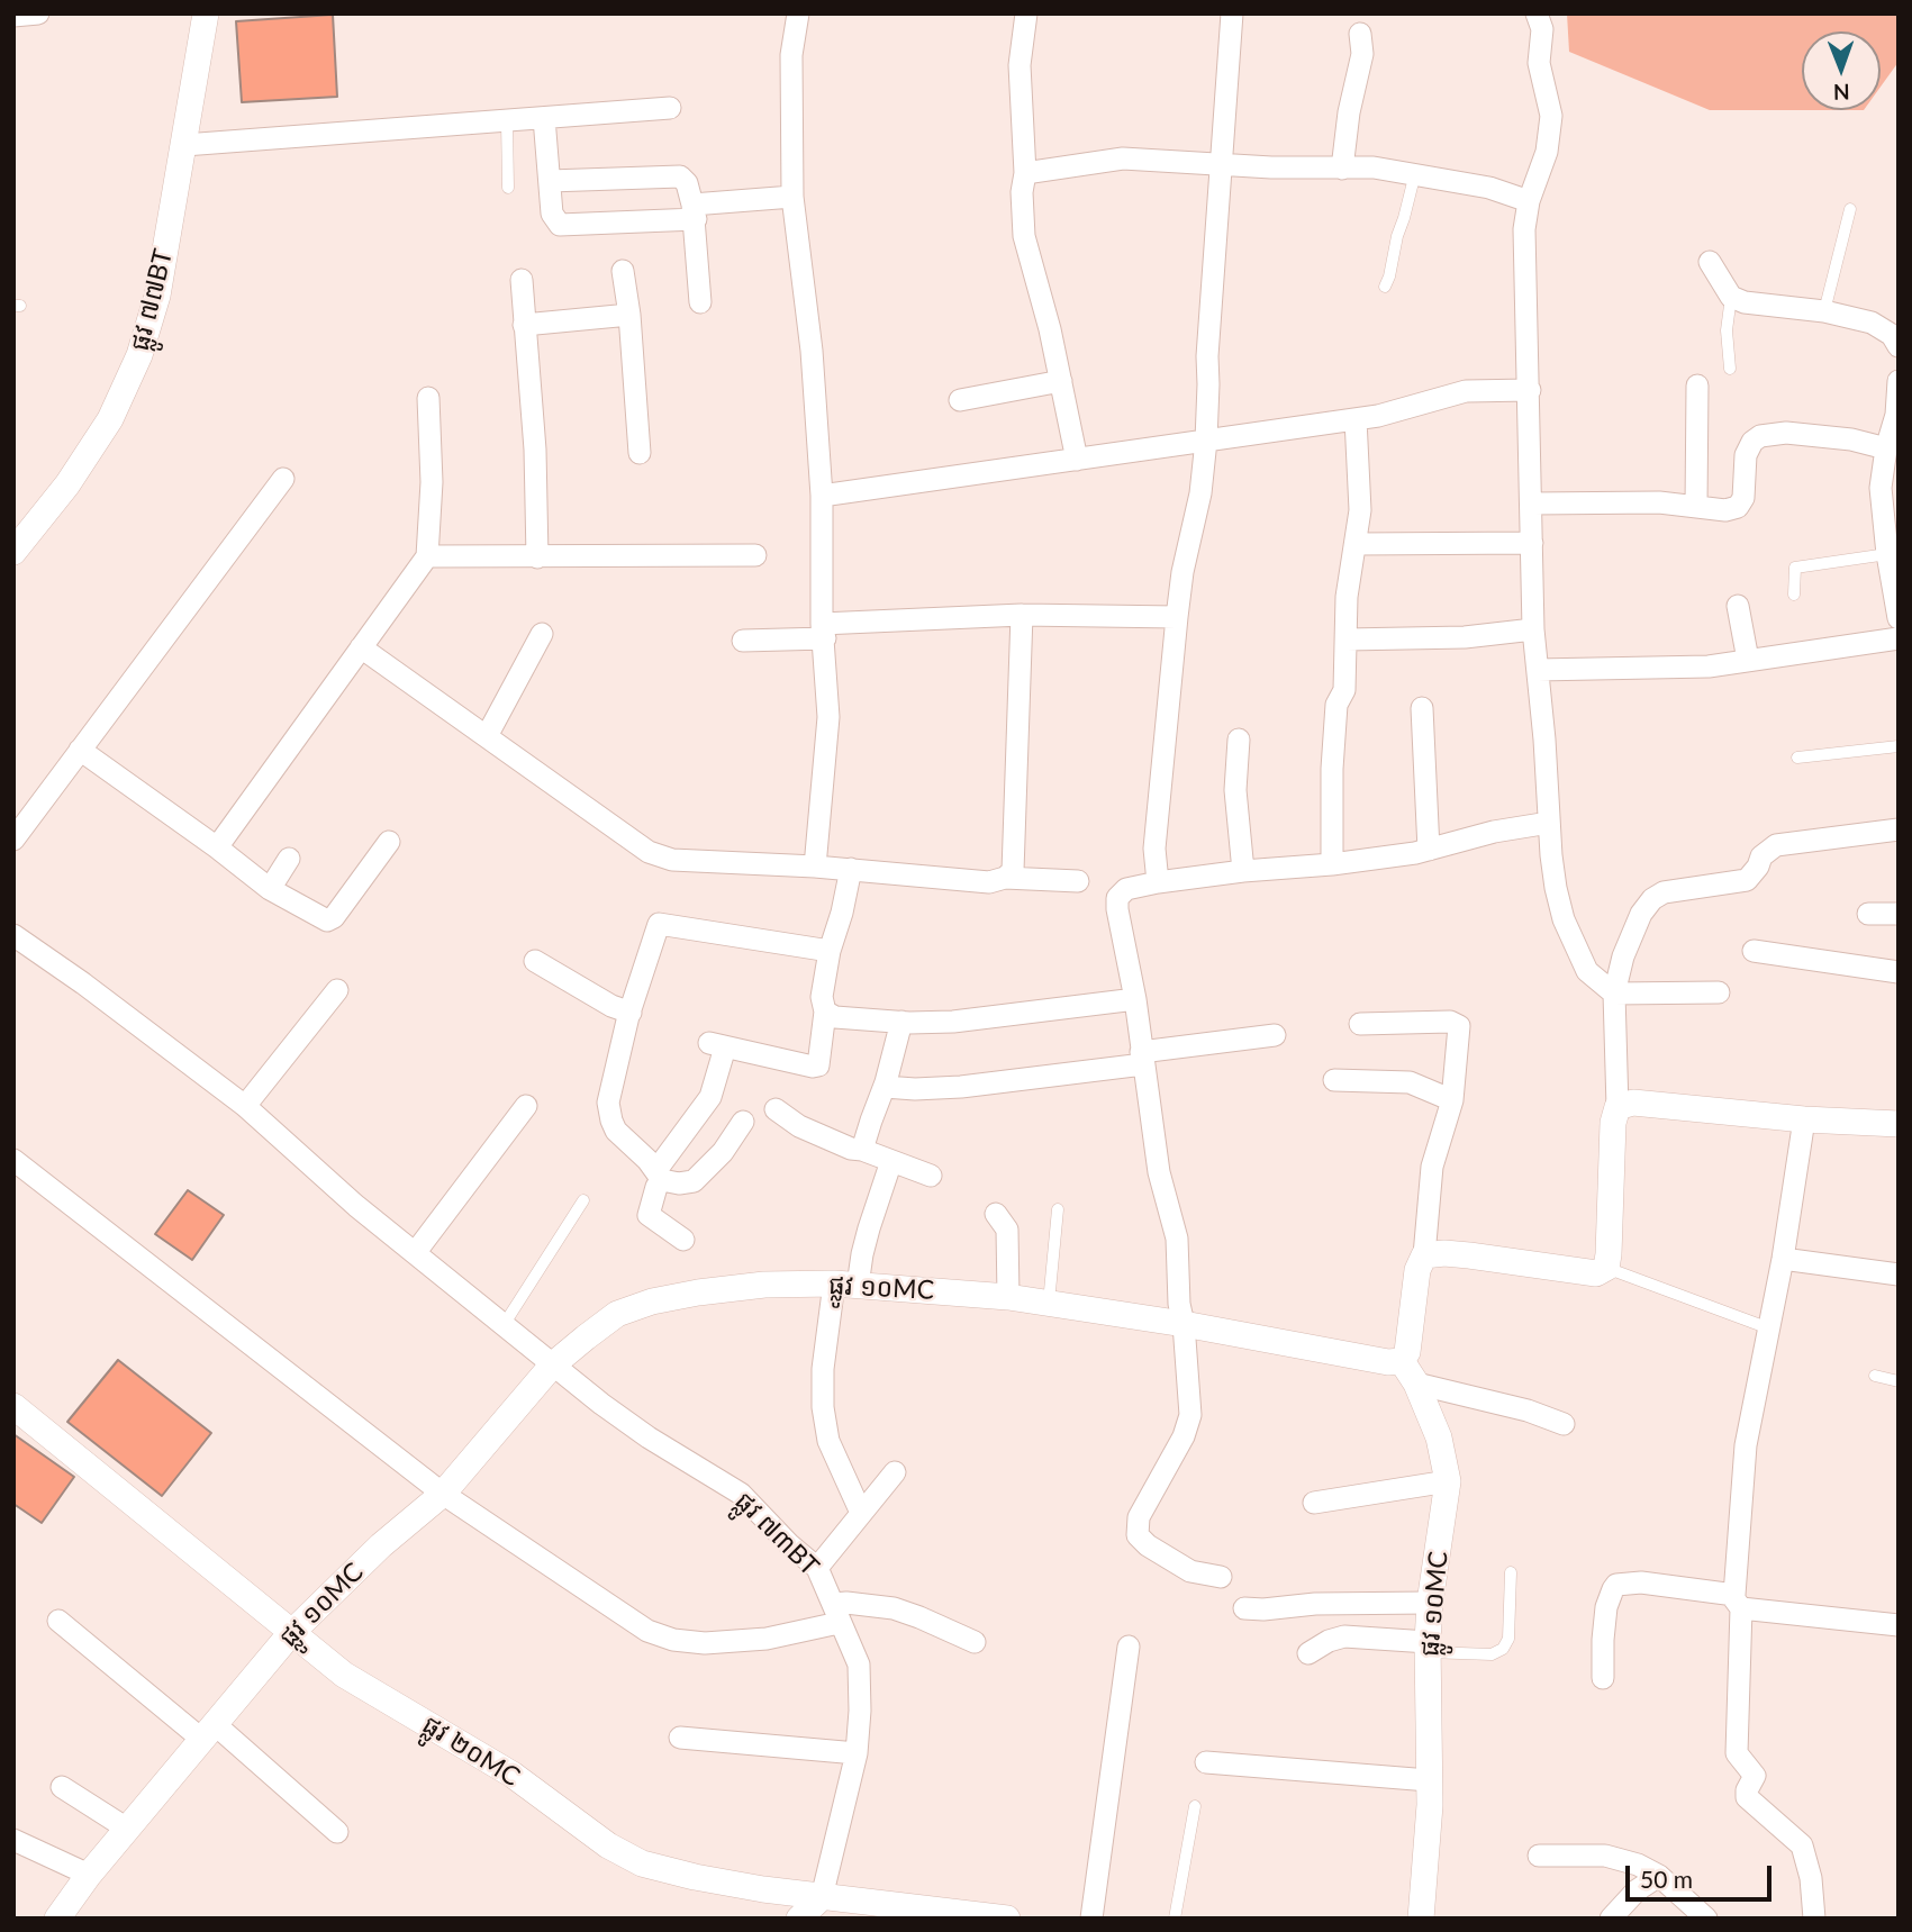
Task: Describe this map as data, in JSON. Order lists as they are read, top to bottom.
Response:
{
  "streets": {
    "street": [
      "ផ្លូវ ៧៧BT",
      "ផ្លូវ ១០MC",
      "ផ្លូវ ៧៣BT",
      "ផ្លូវ ២០MC"
    ]
  },
  "crossings": [
    ["ផ្លូវ ១០MC", "ផ្លូវ ៧៣BT"],
    ["ផ្លូវ ១០MC", "ផ្លូវ ២០MC"],
    ["ផ្លូវ ៧៣BT", "ផ្លូវ ២០MC"]
  ],
  "scale_bar": "50 m",
  "north": "bottom"
}
